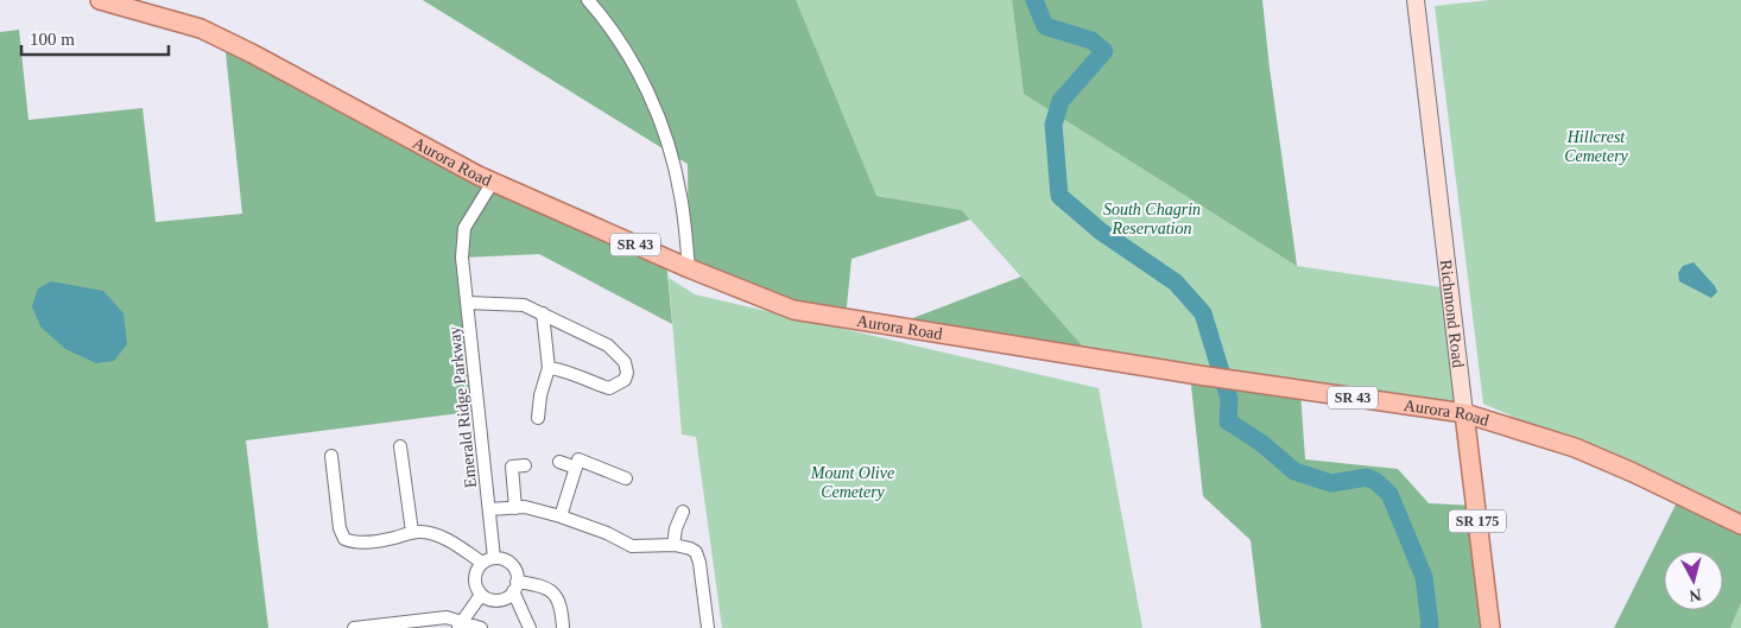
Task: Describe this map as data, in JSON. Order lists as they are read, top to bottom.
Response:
{
  "streets": {
    "main road": [
      "Aurora Road",
      "SR 43",
      "Richmond Road",
      "SR 175"
    ],
    "street": ["Emerald Ridge Parkway"]
  },
  "crossings": [
    ["Aurora Road", "Richmond Road"],
    ["Aurora Road", "Emerald Ridge Parkway"]
  ],
  "parks": ["Hillcrest Cemetery", "South Chagrin Reservation", "Mount Olive Cemetery"],
  "scale_bar": "100 m",
  "north": "bottom"
}
